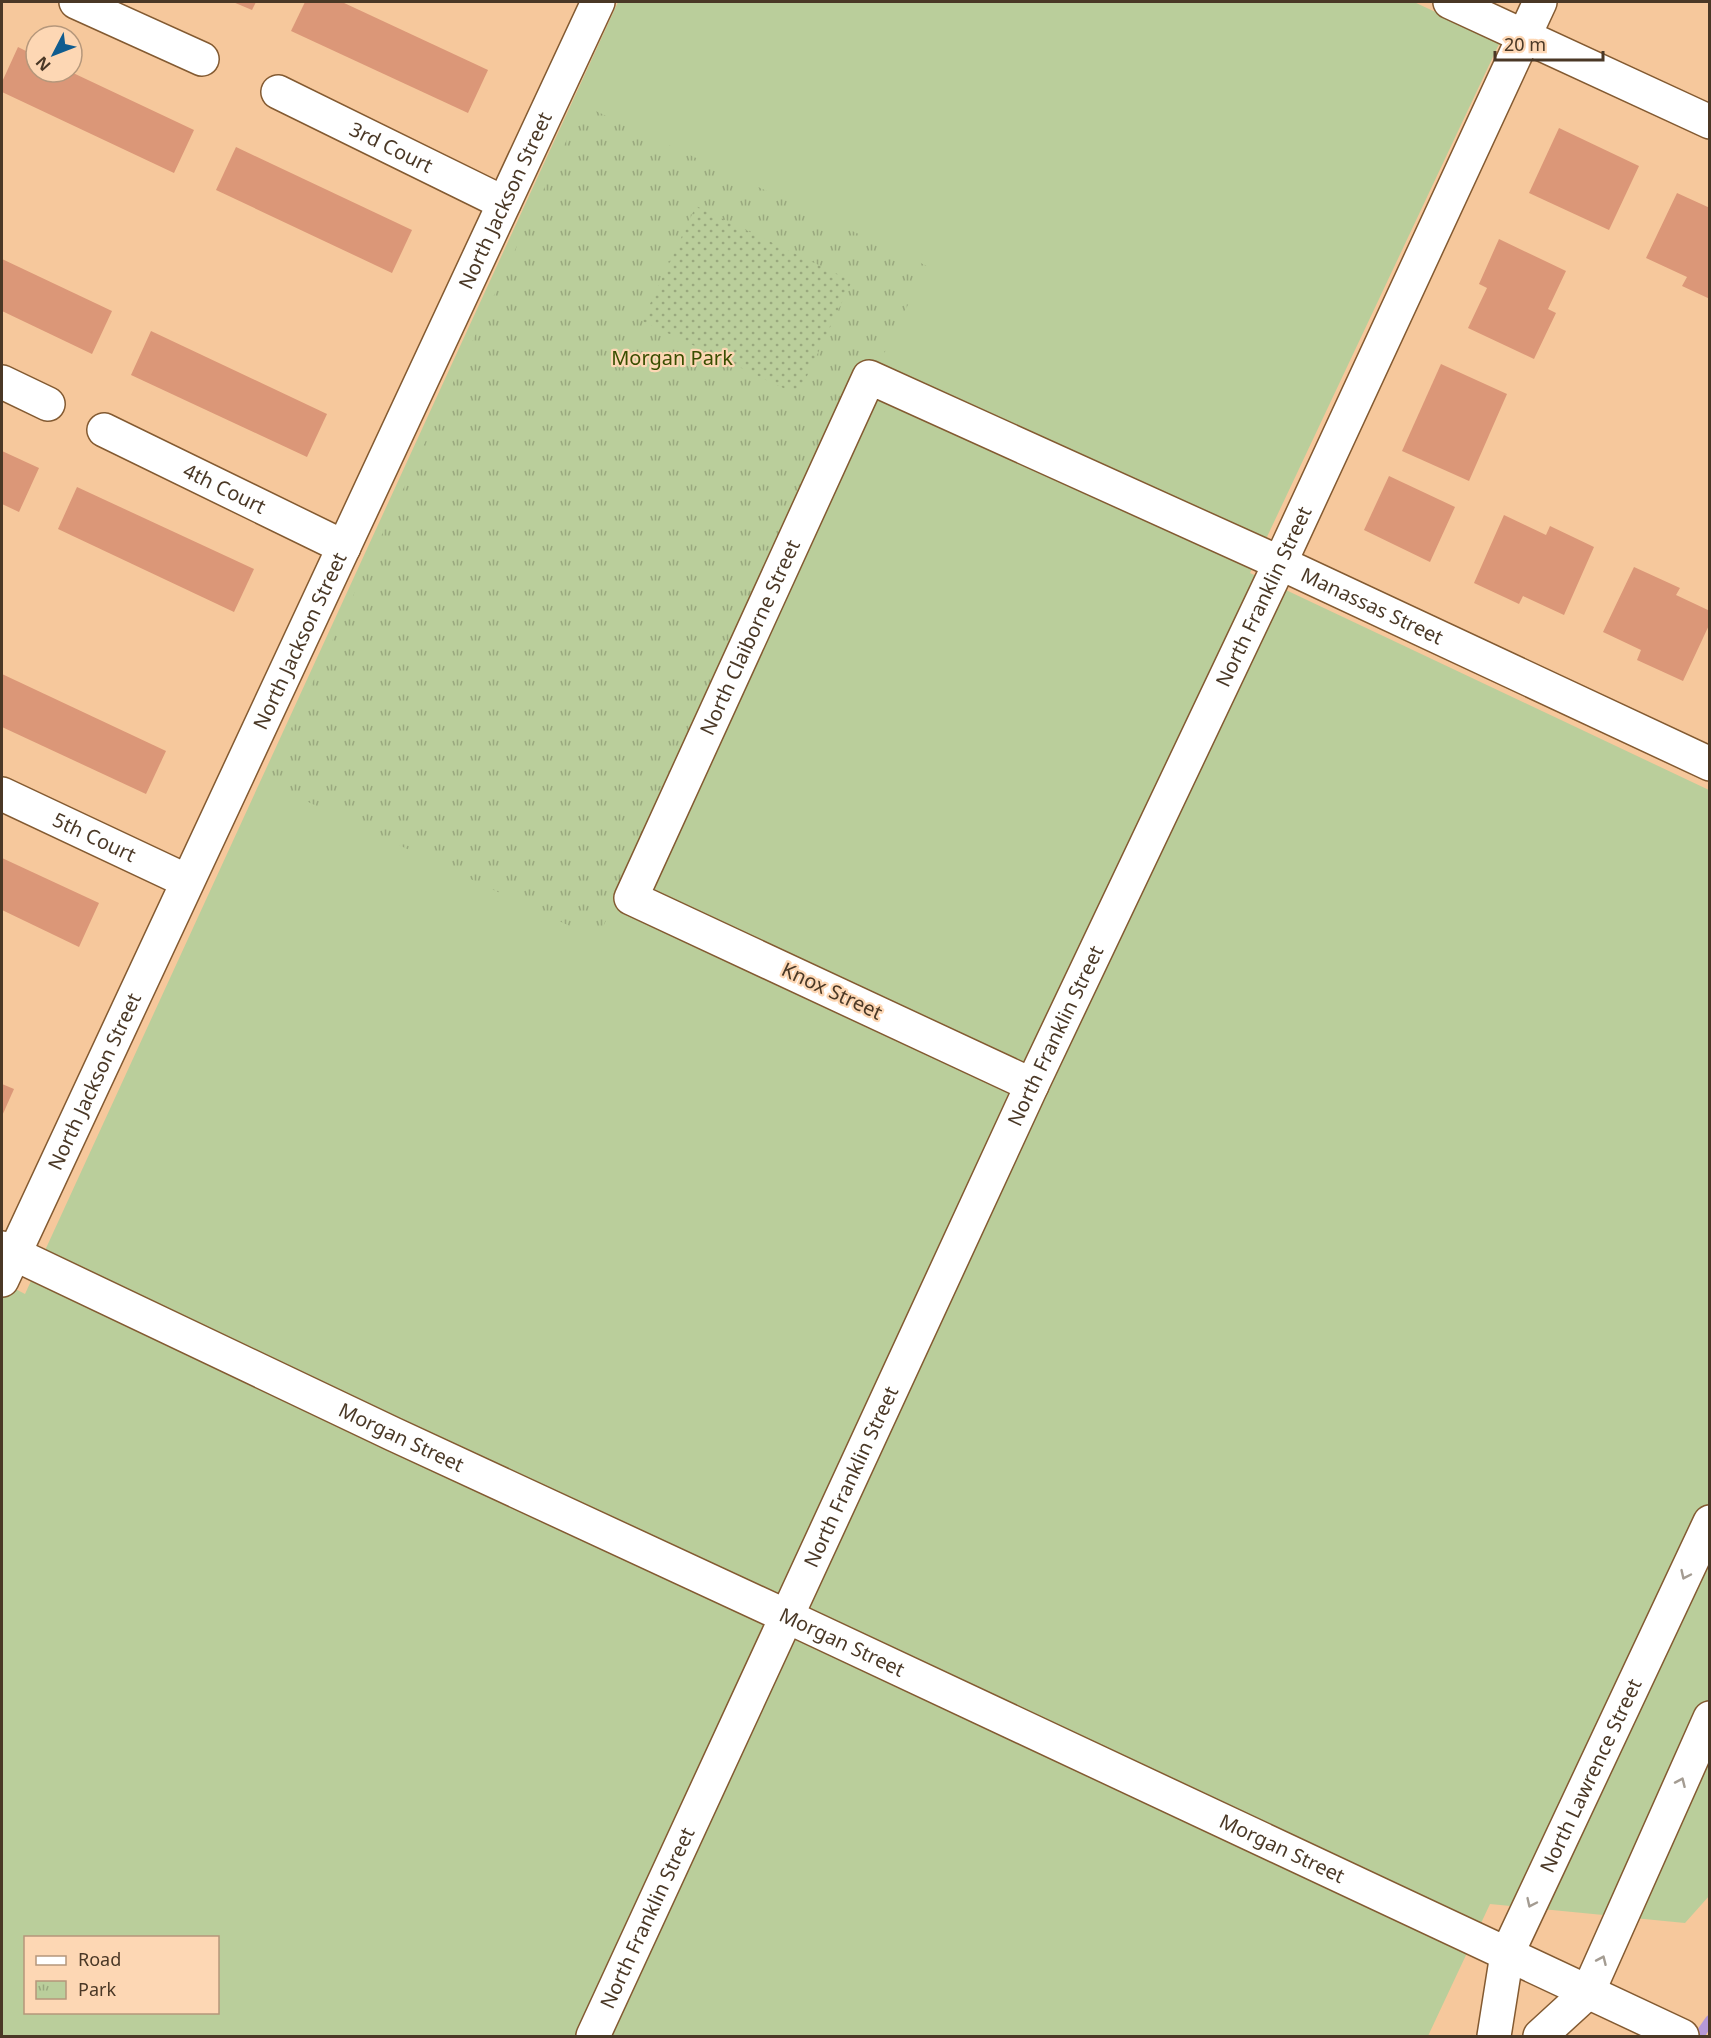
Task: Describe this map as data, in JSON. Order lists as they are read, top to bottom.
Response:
{
  "streets": {
    "street": [
      "3rd Court",
      "North Jackson Street",
      "4th Court",
      "North Franklin Street",
      "Manassas Street",
      "North Claiborne Street",
      "5th Court",
      "Knox Street",
      "Morgan Street",
      "North Lawrence Street"
    ]
  },
  "crossings": [
    ["3rd Court", "North Jackson Street"],
    ["North Jackson Street", "4th Court"],
    ["North Jackson Street", "5th Court"],
    ["North Jackson Street", "Morgan Street"],
    ["North Franklin Street", "Manassas Street"],
    ["North Franklin Street", "Knox Street"],
    ["North Franklin Street", "Morgan Street"],
    ["Manassas Street", "North Claiborne Street"],
    ["North Claiborne Street", "Knox Street"],
    ["Morgan Street", "North Lawrence Street"]
  ],
  "parks": ["Morgan Park"],
  "legend": ["Road", "Park"],
  "scale_bar": "20 m",
  "north": "bottom left"
}
